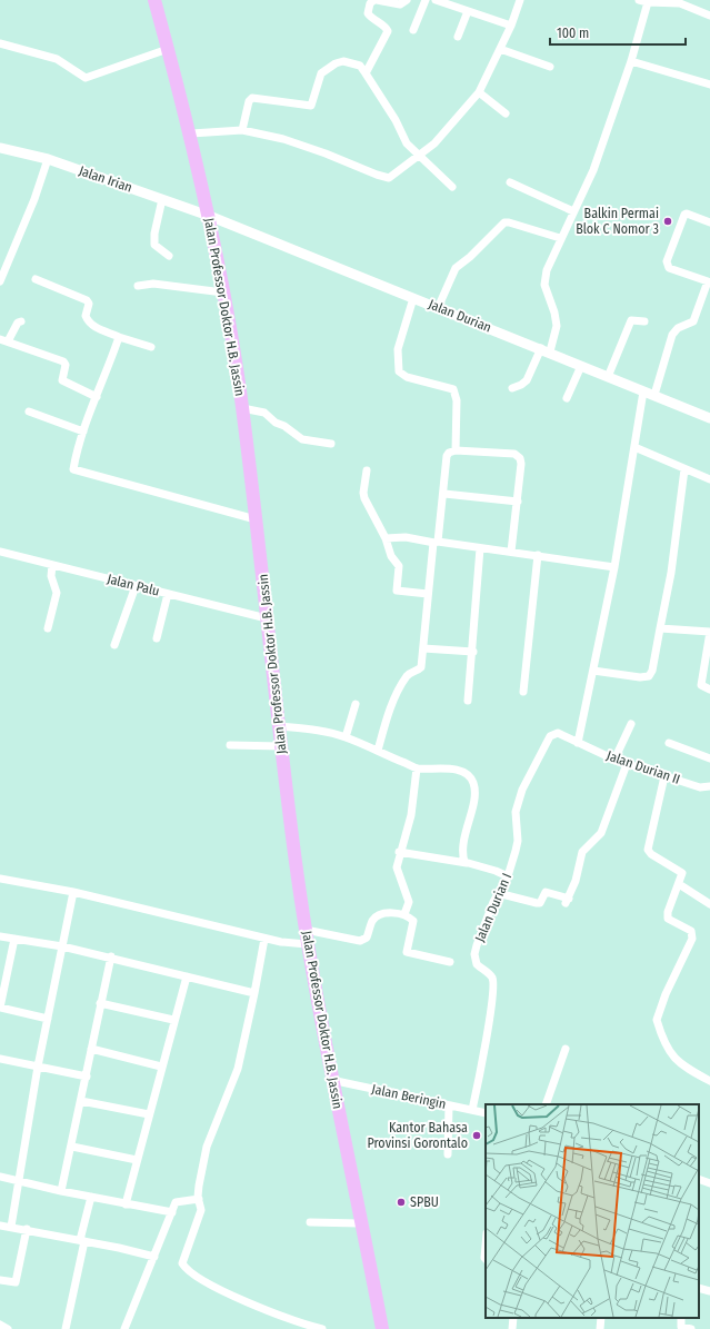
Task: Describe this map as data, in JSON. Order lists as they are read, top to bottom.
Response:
{
  "streets": {
    "highway": ["Jalan Professor Doktor H.B. Jassin"],
    "street": [
      "Jalan Irian",
      "Jalan Durian",
      "Jalan Palu",
      "Jalan Durian II",
      "Jalan Durian I",
      "Jalan Beringin"
    ]
  },
  "crossings": [
    ["Jalan Irian", "Jalan Professor Doktor H.B. Jassin"],
    ["Jalan Irian", "Jalan Durian"],
    ["Jalan Professor Doktor H.B. Jassin", "Jalan Durian"],
    ["Jalan Professor Doktor H.B. Jassin", "Jalan Palu"],
    ["Jalan Professor Doktor H.B. Jassin", "Jalan Beringin"],
    ["Jalan Durian II", "Jalan Durian I"],
    ["Jalan Durian I", "Jalan Beringin"]
  ],
  "places": ["Balkin Permai Blok C Nomor 3", "Kantor Bahasa Provinsi Gorontalo", "SPBU"],
  "scale_bar": "100 m"
}
